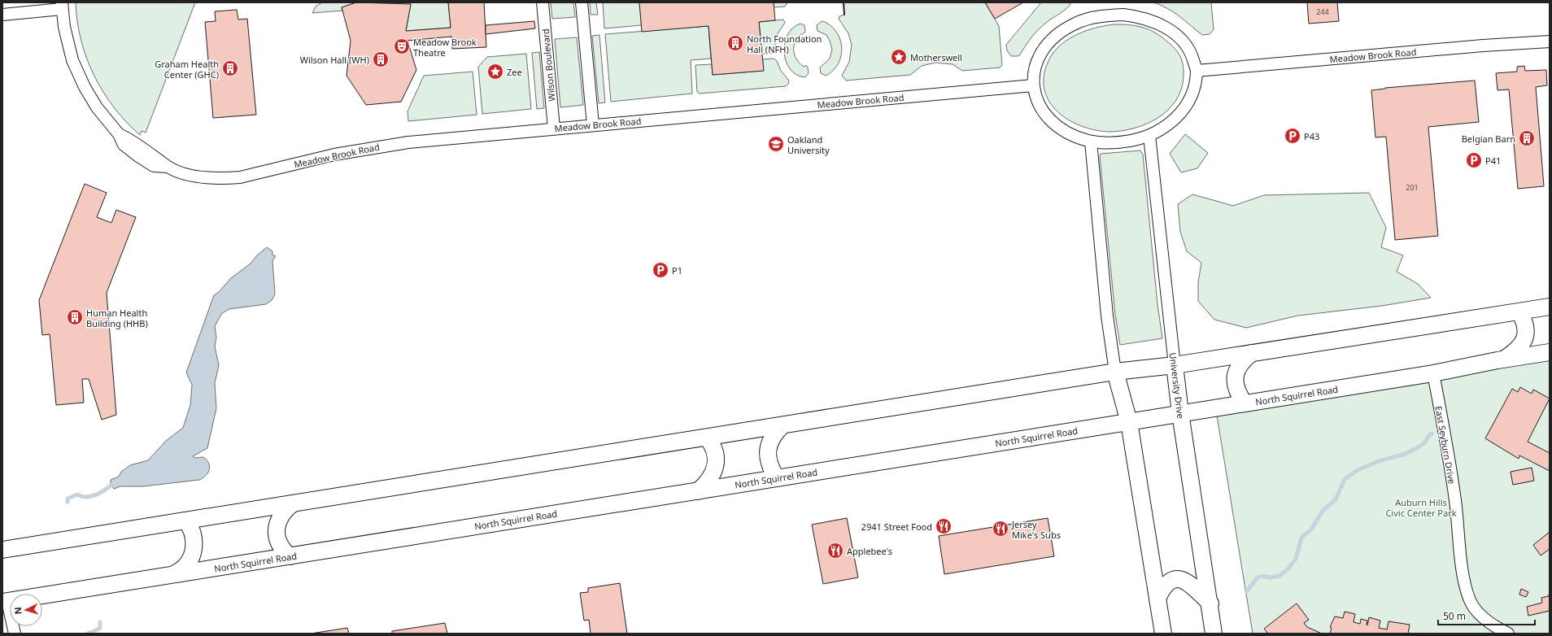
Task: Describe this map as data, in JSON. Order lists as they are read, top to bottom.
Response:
{
  "streets": {
    "main road": ["University Drive", "North Squirrel Road"],
    "street": ["Meadow Brook Road", "Wilson Boulevard", "East Seyburn Drive"]
  },
  "crossings": [
    ["Meadow Brook Road", "Wilson Boulevard"],
    ["University Drive", "North Squirrel Road"],
    ["North Squirrel Road", "East Seyburn Drive"]
  ],
  "parks": ["Auburn Hills Civic Center Park"],
  "places": {
    "building": [
      "North Foundation Hall (NFH)",
      "Wilson Hall (WH)",
      "Graham Health Center (GHC)",
      "Belgian Barn",
      "Human Health Building (HHB)"
    ],
    "theatre": ["Meadow Brook Theatre"],
    "place": ["Motherswell", "Zee"],
    "parking": ["P43", "P41", "P1"],
    "school or university": ["Oakland University"],
    "restaurant": ["2941 Street Food", "Jersey Mike's Subs", "Applebee's"]
  },
  "house_numbers": ["244", "201"],
  "scale_bar": "50 m",
  "north": "left"
}
